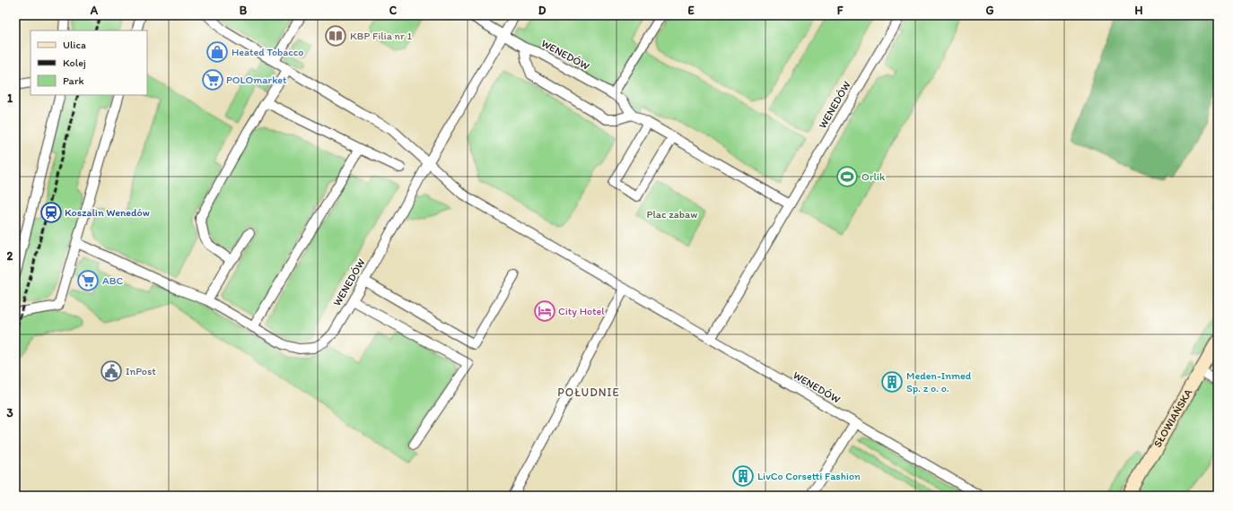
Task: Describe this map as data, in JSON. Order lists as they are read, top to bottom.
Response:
{
  "streets": {
    "main road": ["SŁOWIAŃSKA"],
    "street": ["WENEDÓW"]
  },
  "districts": ["POŁUDNIE"],
  "parks": ["Plac zabaw"],
  "places": {
    "library": ["KBP Filia nr 1"],
    "shop": ["Heated Tobacco"],
    "supermarket": ["POLOmarket", "ABC"],
    "sports": ["Orlik"],
    "station": ["Koszalin Wenedów"],
    "hotel": ["City Hotel"],
    "public building": ["InPost"],
    "building": ["Meden-Inmed Sp. z o. o.", "LivCo Corsetti Fashion"]
  },
  "legend": ["Ulica", "Kolej", "Park"],
  "grid": {
    "columns": [
      "A",
      "B",
      "C",
      "D",
      "E",
      "F",
      "G",
      "H"
    ],
    "rows": ["1", "2", "3"]
  }
}
